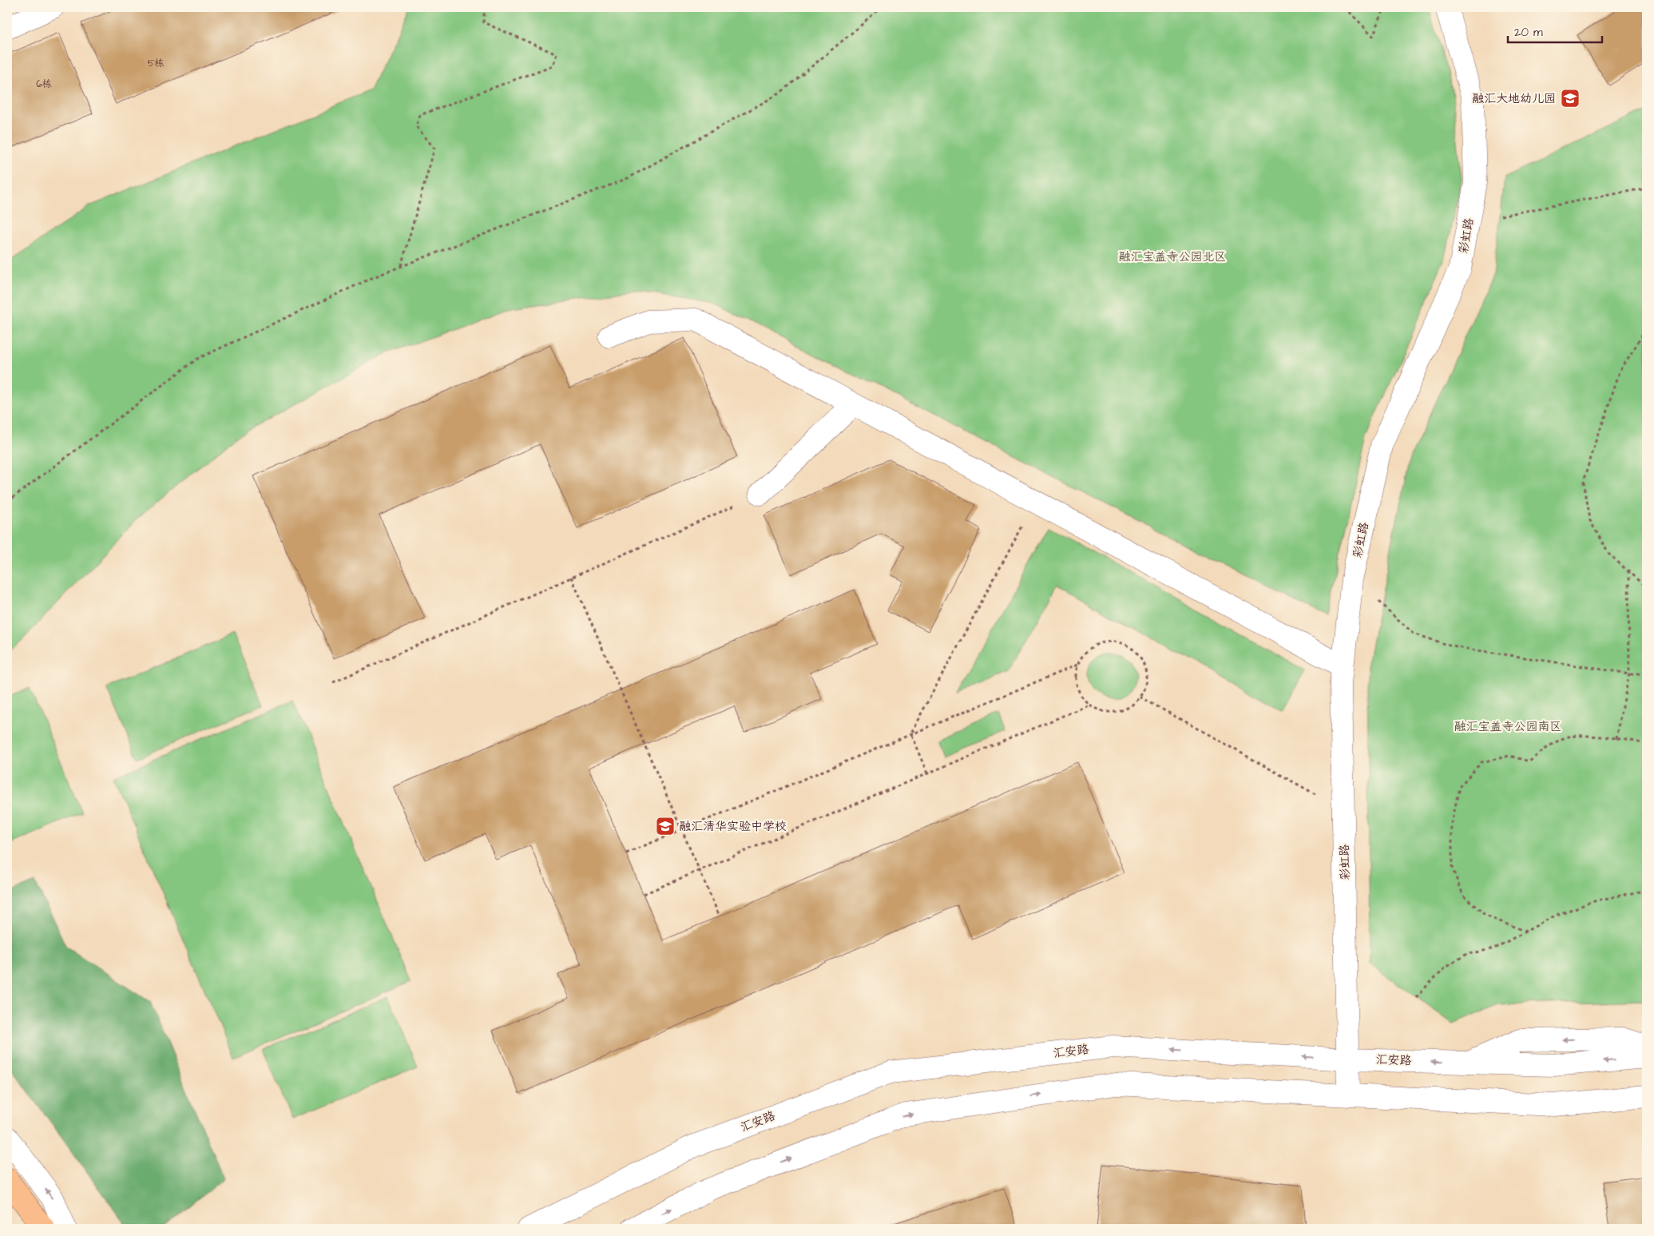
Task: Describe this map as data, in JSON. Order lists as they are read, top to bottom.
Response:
{
  "streets": {
    "street": ["彩虹路", "汇安路"]
  },
  "crossings": [
    ["彩虹路", "汇安路"]
  ],
  "parks": ["融汇宝盖寺公园北区", "融汇宝盖寺公园南区"],
  "places": {
    "school or university": ["融汇大地幼儿园", "融汇清华实验中学校"]
  },
  "house_numbers": ["5栋", "6栋"],
  "scale_bar": "20 m"
}
